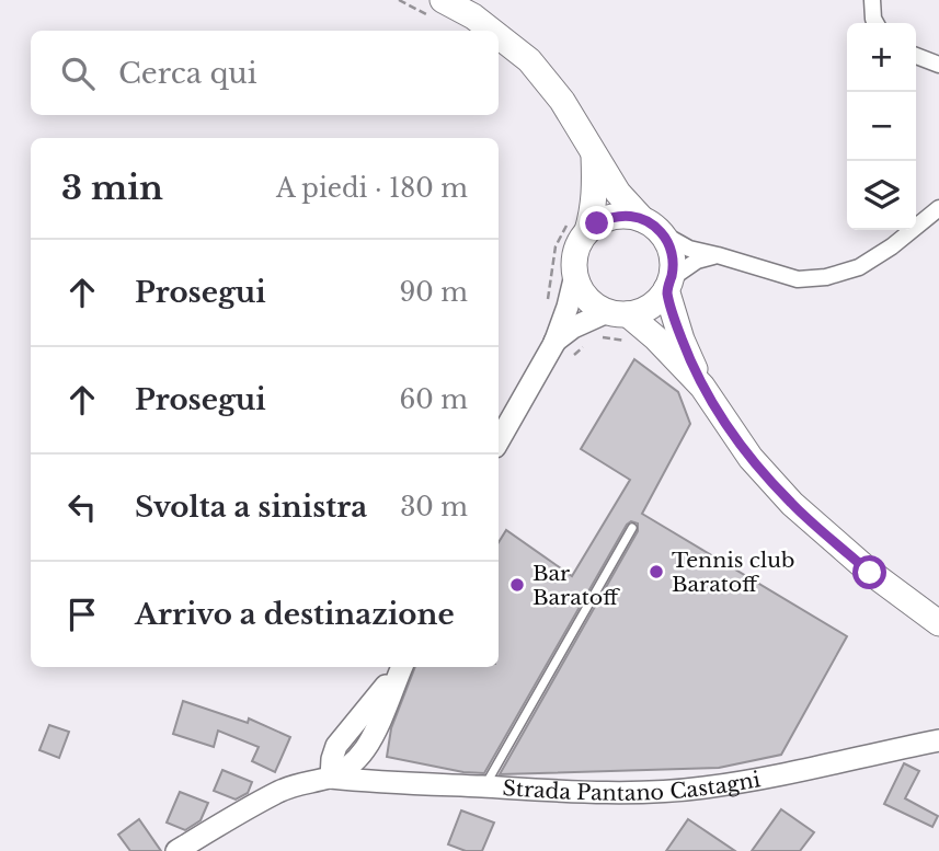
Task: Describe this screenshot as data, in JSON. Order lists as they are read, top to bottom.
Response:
{
  "streets": {
    "street": ["Strada Pantano Castagni"]
  },
  "places": ["Tennis club Baratoff", "Bar Baratoff"],
  "page": {
    "map_buttons": ["+", "−"],
    "search": "Cerca qui",
    "heading": ["3 min", "A piedi · 180 m"],
    "list": [
      ["Prosegui", "90 m"],
      ["Prosegui", "60 m"],
      ["Svolta a sinistra", "30 m"],
      "Arrivo a destinazione"
    ]
  }
}
